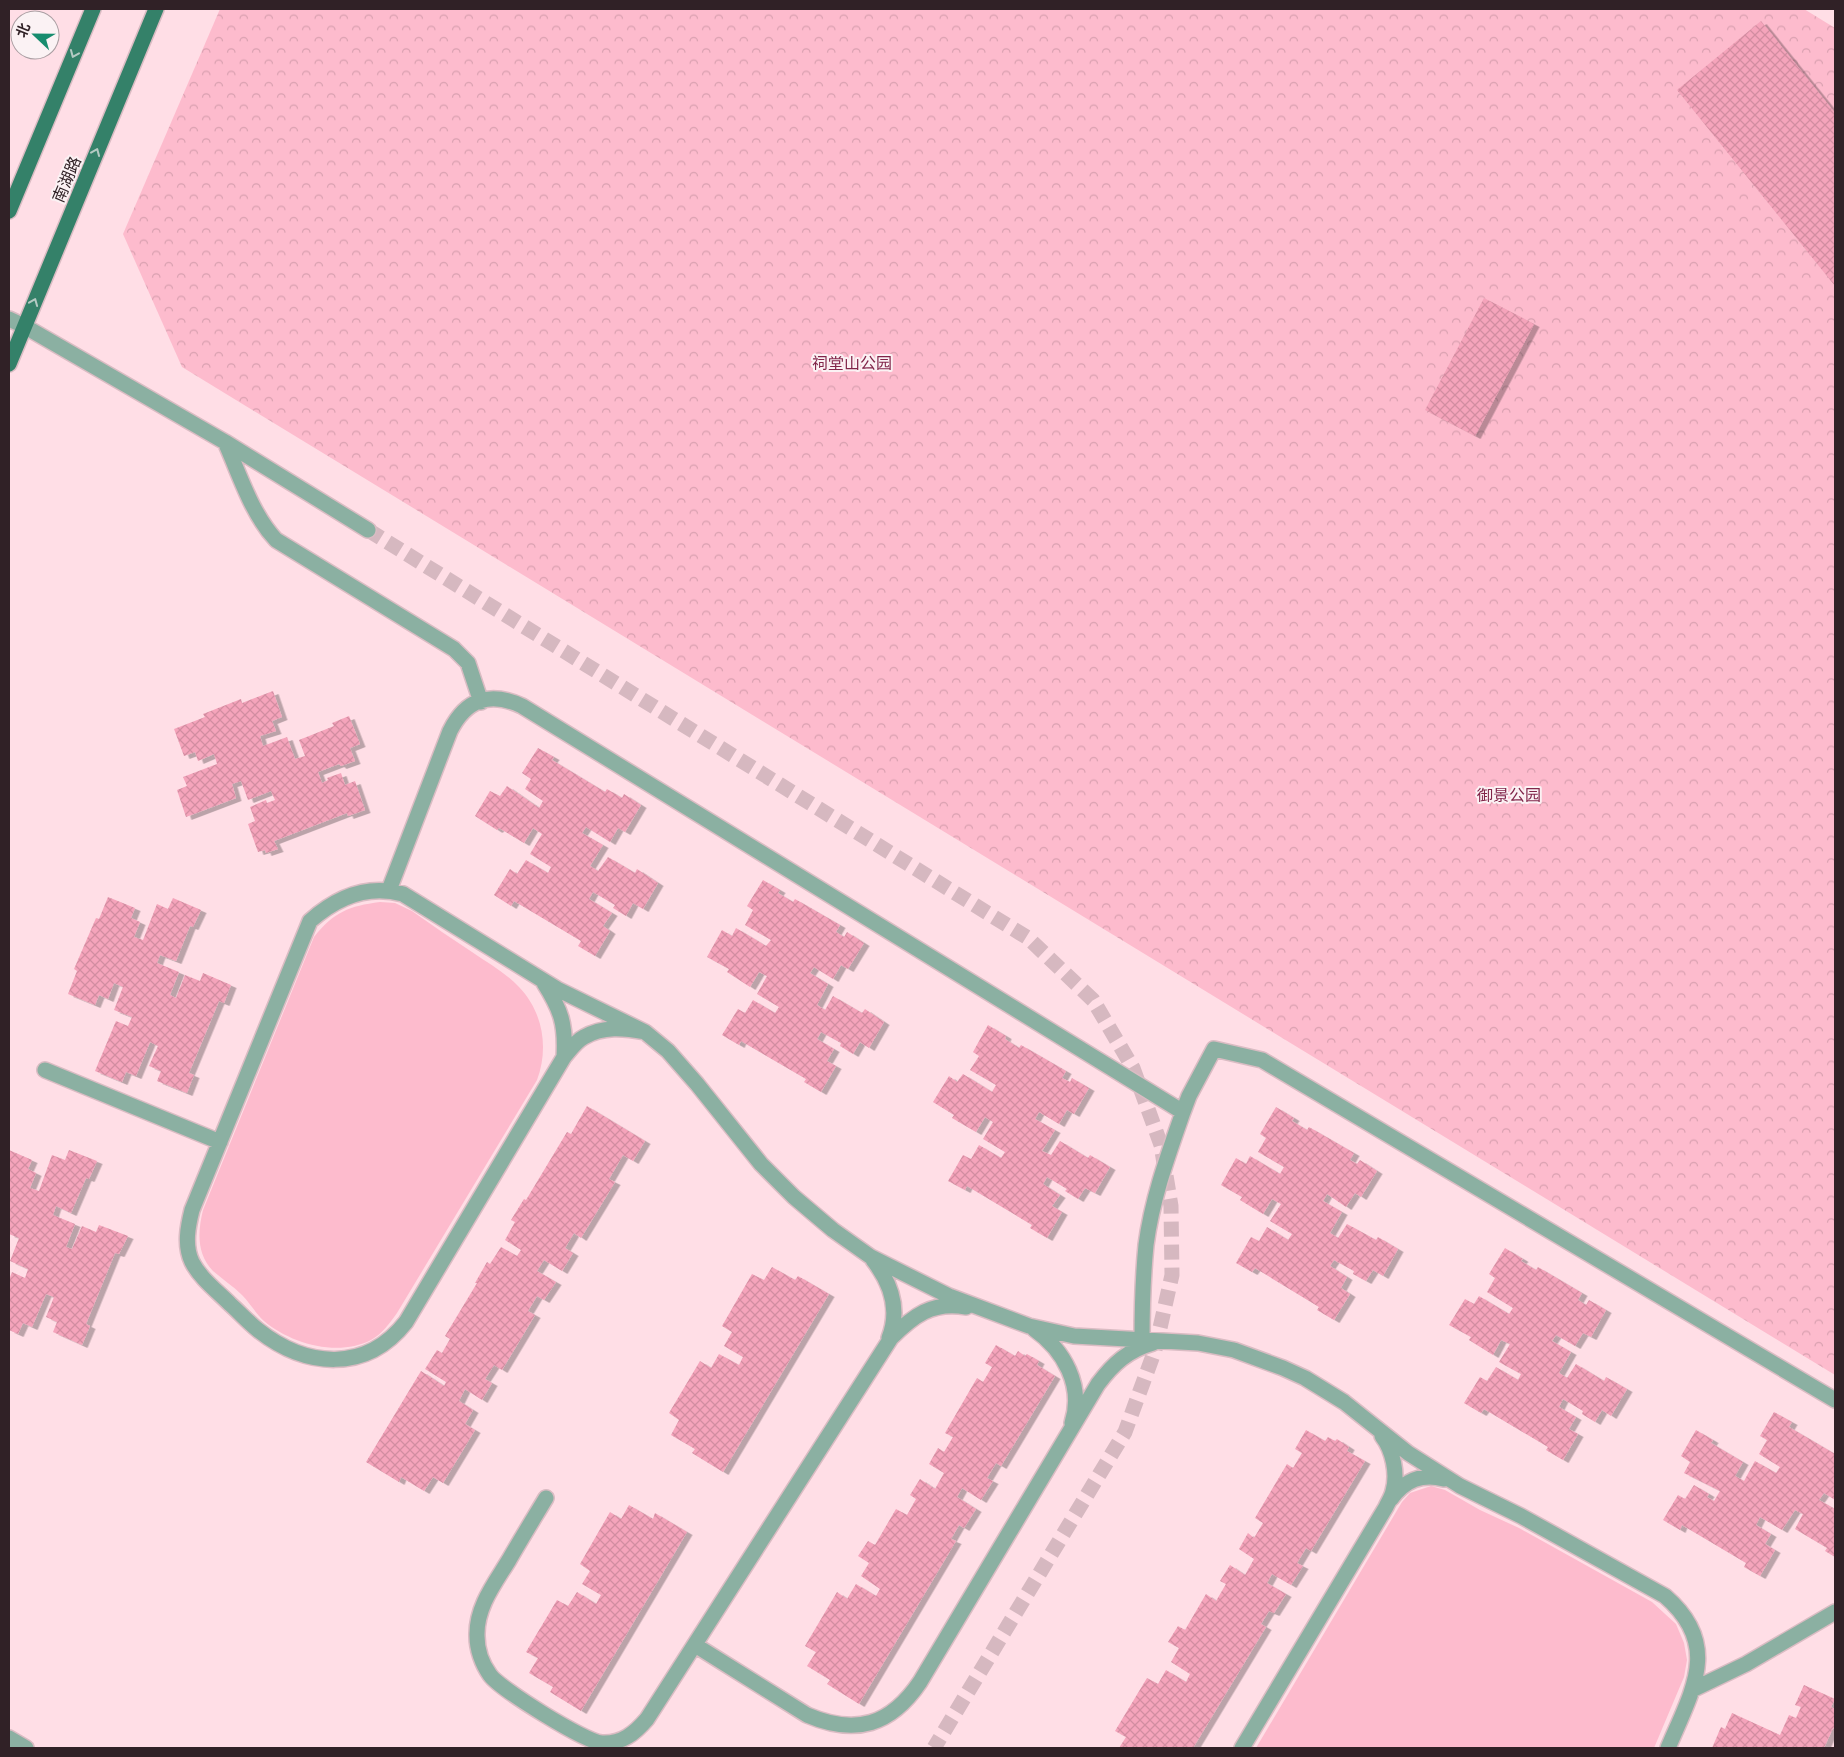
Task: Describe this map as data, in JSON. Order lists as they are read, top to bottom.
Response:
{
  "streets": {
    "main road": ["南湖路"]
  },
  "parks": ["祠堂山公园", "御景公园"],
  "north": "left"
}
